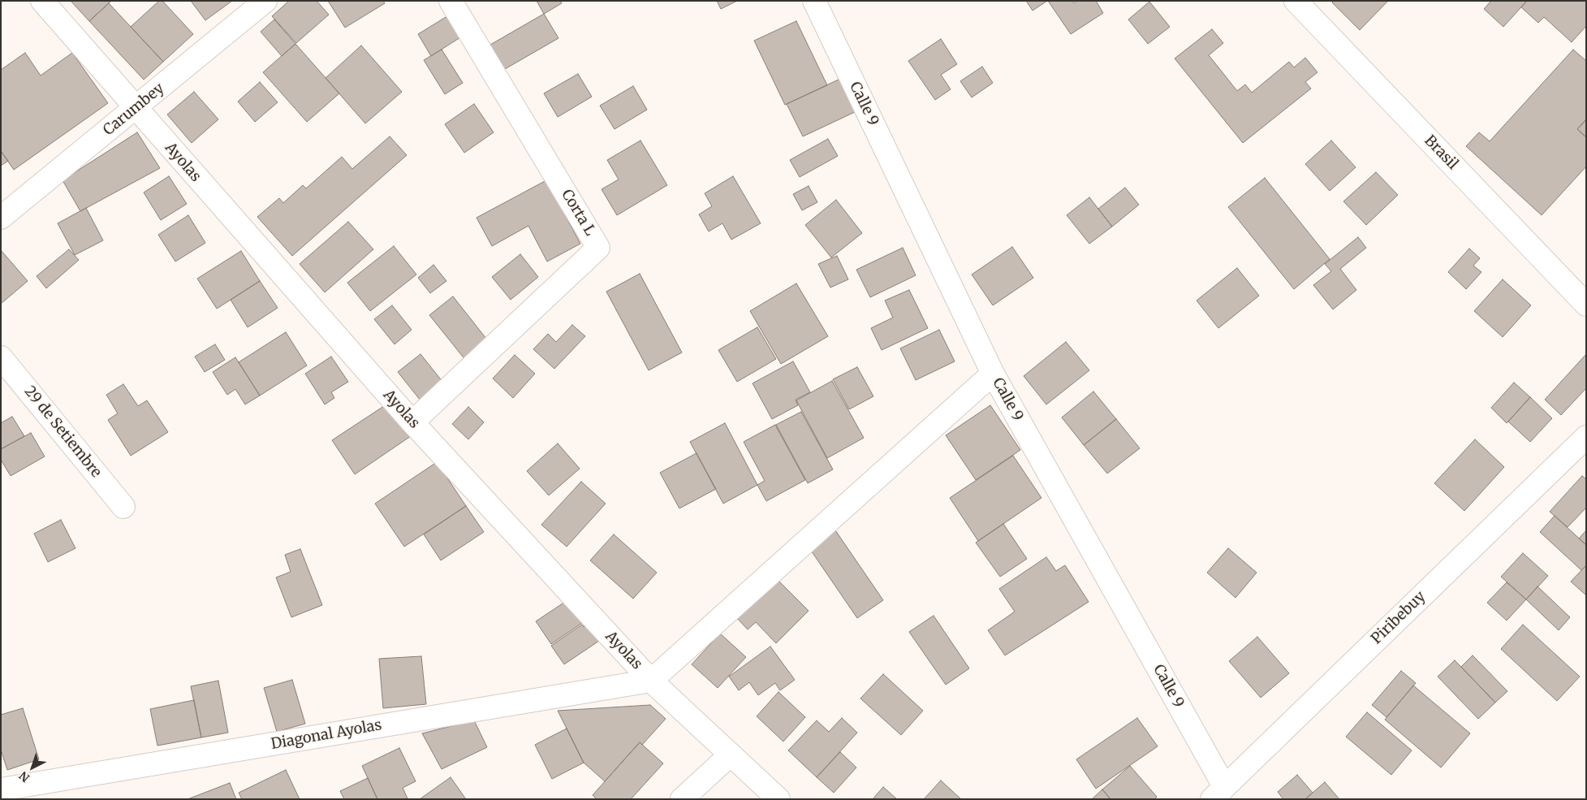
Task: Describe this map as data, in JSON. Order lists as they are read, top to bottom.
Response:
{
  "streets": {
    "street": [
      "Calle 9",
      "Carumbey",
      "Brasil",
      "Ayolas",
      "Corta L",
      "29 de Setiembre",
      "Piribebuy",
      "Diagonal Ayolas"
    ]
  },
  "crossings": [
    ["Calle 9", "Piribebuy"],
    ["Carumbey", "Ayolas"],
    ["Ayolas", "Corta L"],
    ["Ayolas", "Diagonal Ayolas"]
  ],
  "north": "bottom left"
}
